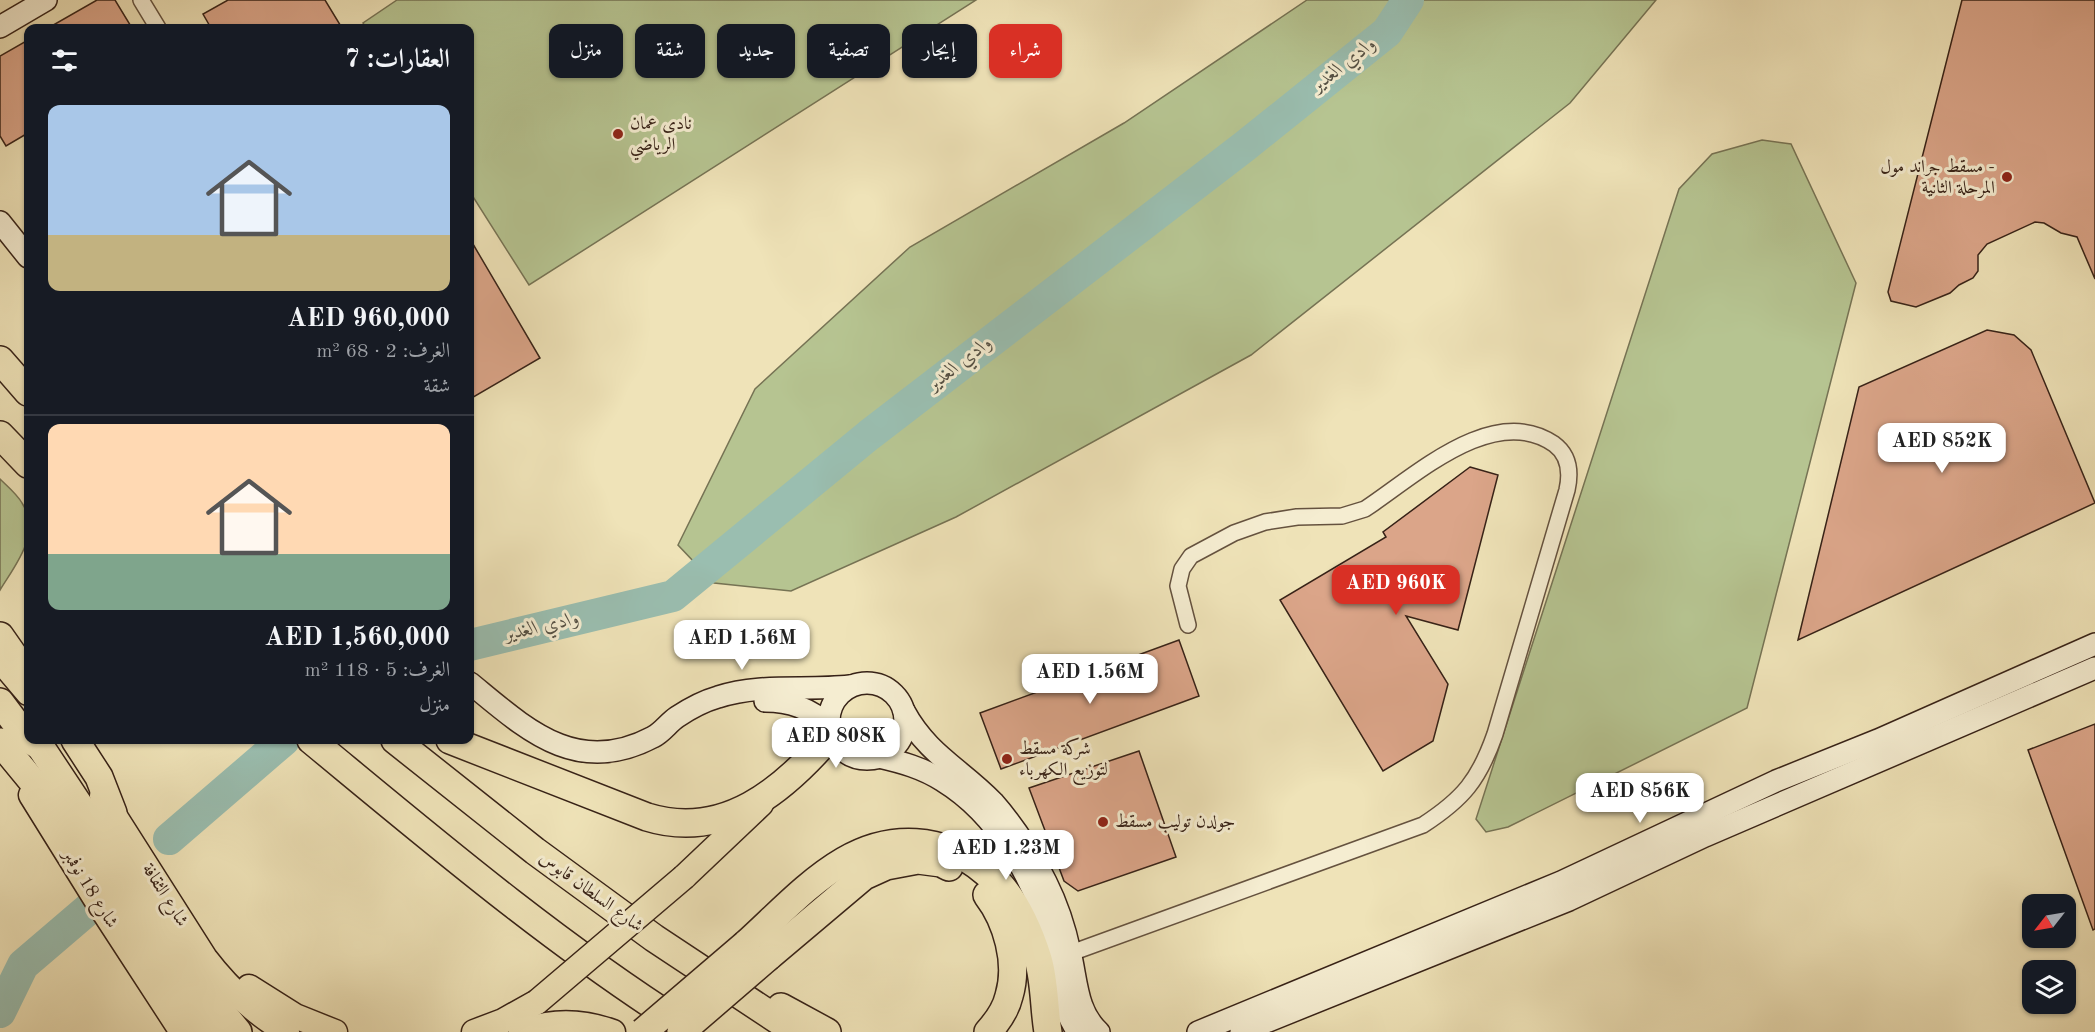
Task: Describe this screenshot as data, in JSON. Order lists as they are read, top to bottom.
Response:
{
  "streets": {
    "highway": ["شارع السلطان قابوس"],
    "main road": ["شارع 18 نوفمبر", "شارع الثقافة"]
  },
  "water": ["وادي الغدير"],
  "places": [
    "نادي عمان الرياضي",
    "مسقط جراند مول - المرحلة الثانية",
    "شركة مسقط لتوزيع الكهرباء",
    "جولدن توليب مسقط"
  ],
  "north": "bottom left",
  "page": {
    "chip": [
      "شراء",
      "إيجار",
      "تصفية",
      "جديد",
      "شقة",
      "منزل"
    ],
    "heading": "العقارات: 7",
    "list": [
      {
        "name": "AED 960,000",
        "note": "الغرف: 2 · 68 m² · شقة"
      },
      {
        "name": "AED 1,560,000",
        "note": "الغرف: 5 · 118 m² · منزل"
      }
    ],
    "price": [
      "AED 852K",
      "AED 960K",
      "AED 1.56M",
      "AED 1.56M",
      "AED 808K",
      "AED 856K",
      "AED 1.23M"
    ]
  }
}
